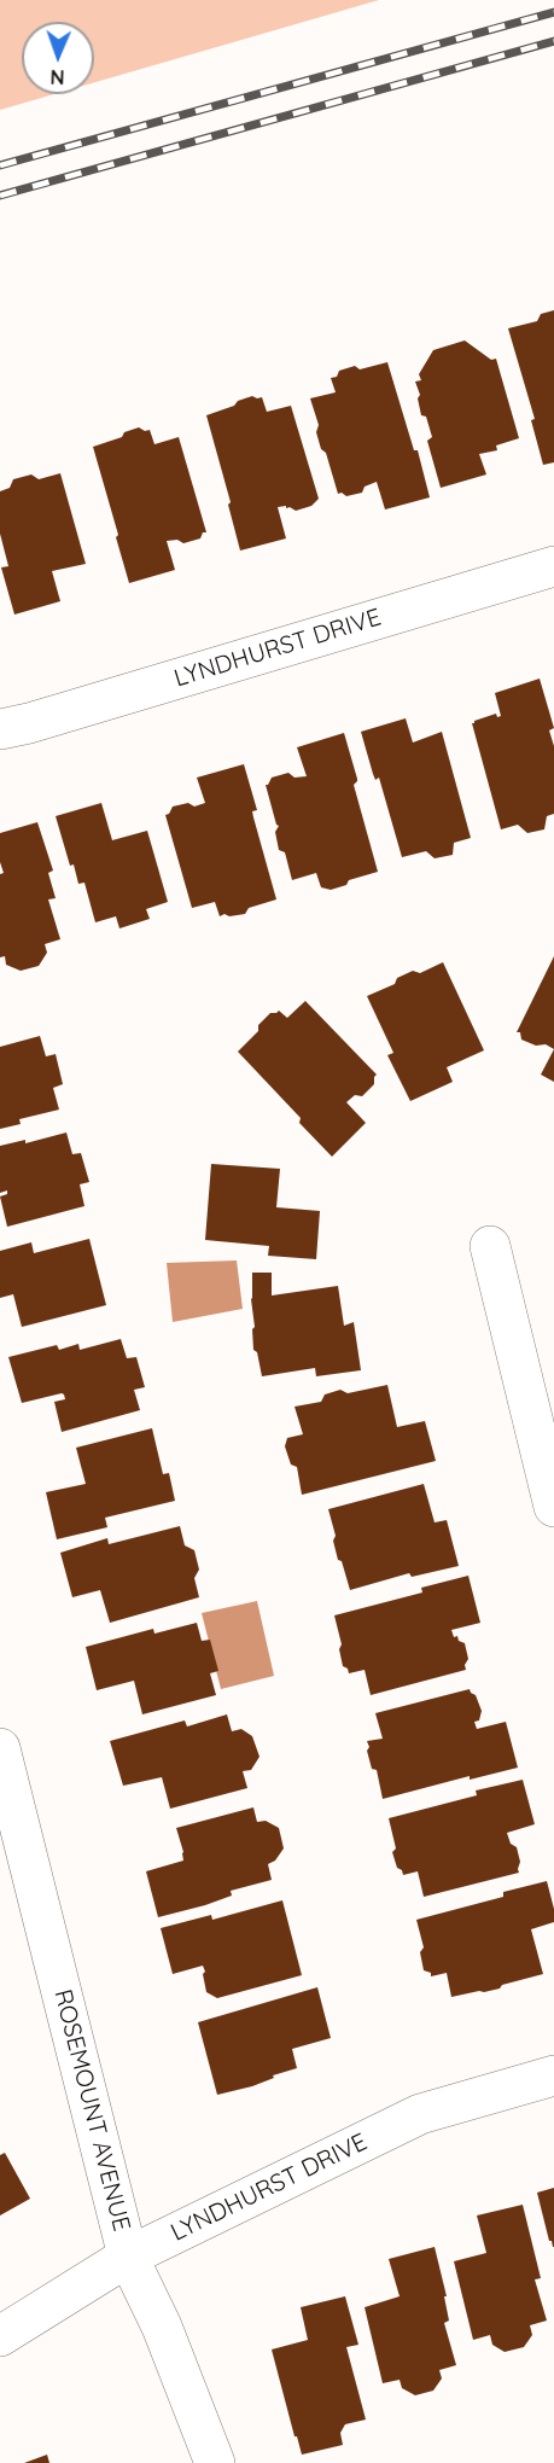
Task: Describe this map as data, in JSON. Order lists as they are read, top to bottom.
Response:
{
  "streets": {
    "street": ["LYNDHURST DRIVE", "ROSEMOUNT AVENUE"]
  },
  "crossings": [
    ["LYNDHURST DRIVE", "ROSEMOUNT AVENUE"]
  ],
  "north": "bottom"
}
